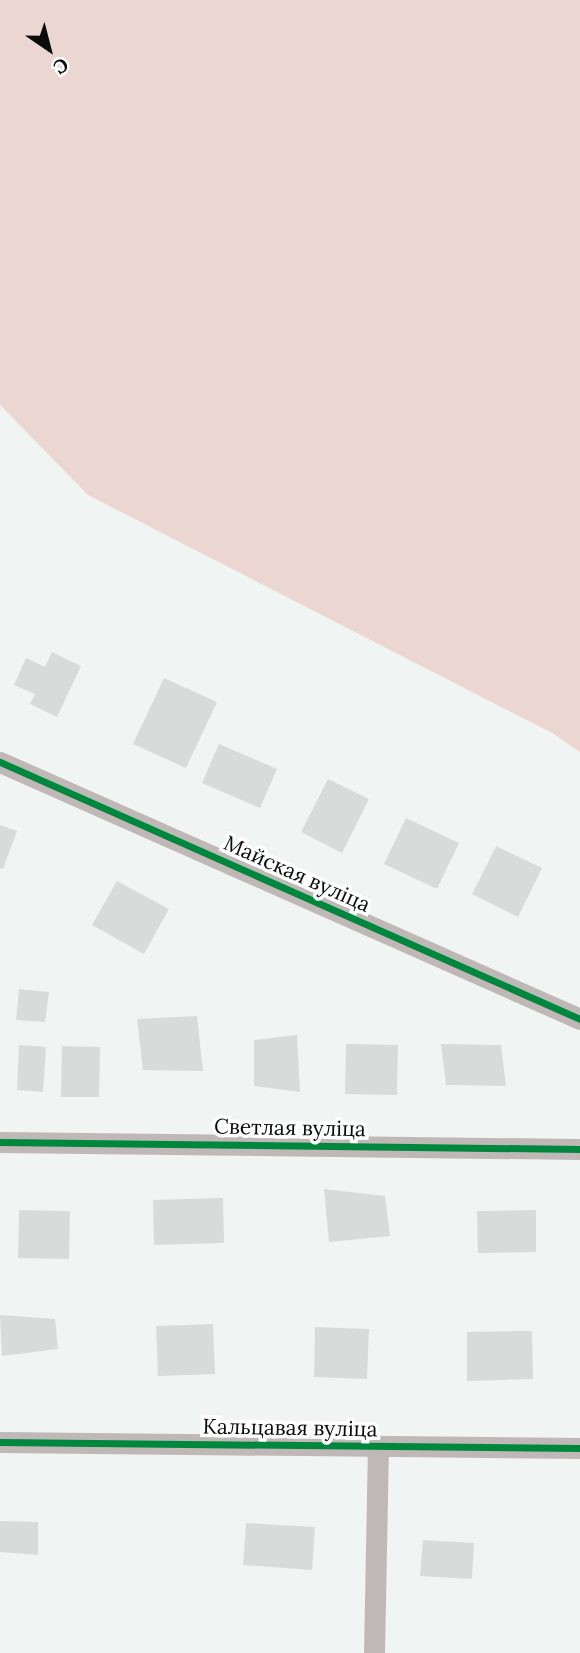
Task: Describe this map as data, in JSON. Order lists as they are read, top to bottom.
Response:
{
  "streets": {
    "street": ["Майская вуліца", "Светлая вуліца", "Кальцавая вуліца"]
  },
  "north": "bottom right"
}
